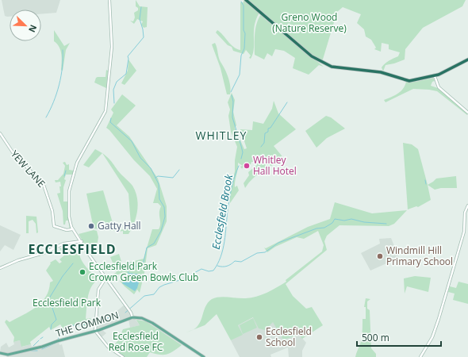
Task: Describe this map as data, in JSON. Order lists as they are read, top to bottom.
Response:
{
  "streets": {
    "main road": ["YEW LANE", "THE COMMON"]
  },
  "districts": ["WHITLEY", "ECCLESFIELD"],
  "water": ["Ecclesfield Brook"],
  "parks": ["Greno Wood (Nature Reserve)", "Ecclesfield Park", "Ecclesfield Red Rose FC"],
  "places": [
    "Whitley Hall Hotel",
    "Gatty Hall",
    "Windmill Hill Primary School",
    "Ecclesfield Park Crown Green Bowls Club",
    "Ecclesfield School"
  ],
  "scale_bar": "500 m",
  "north": "bottom right"
}
